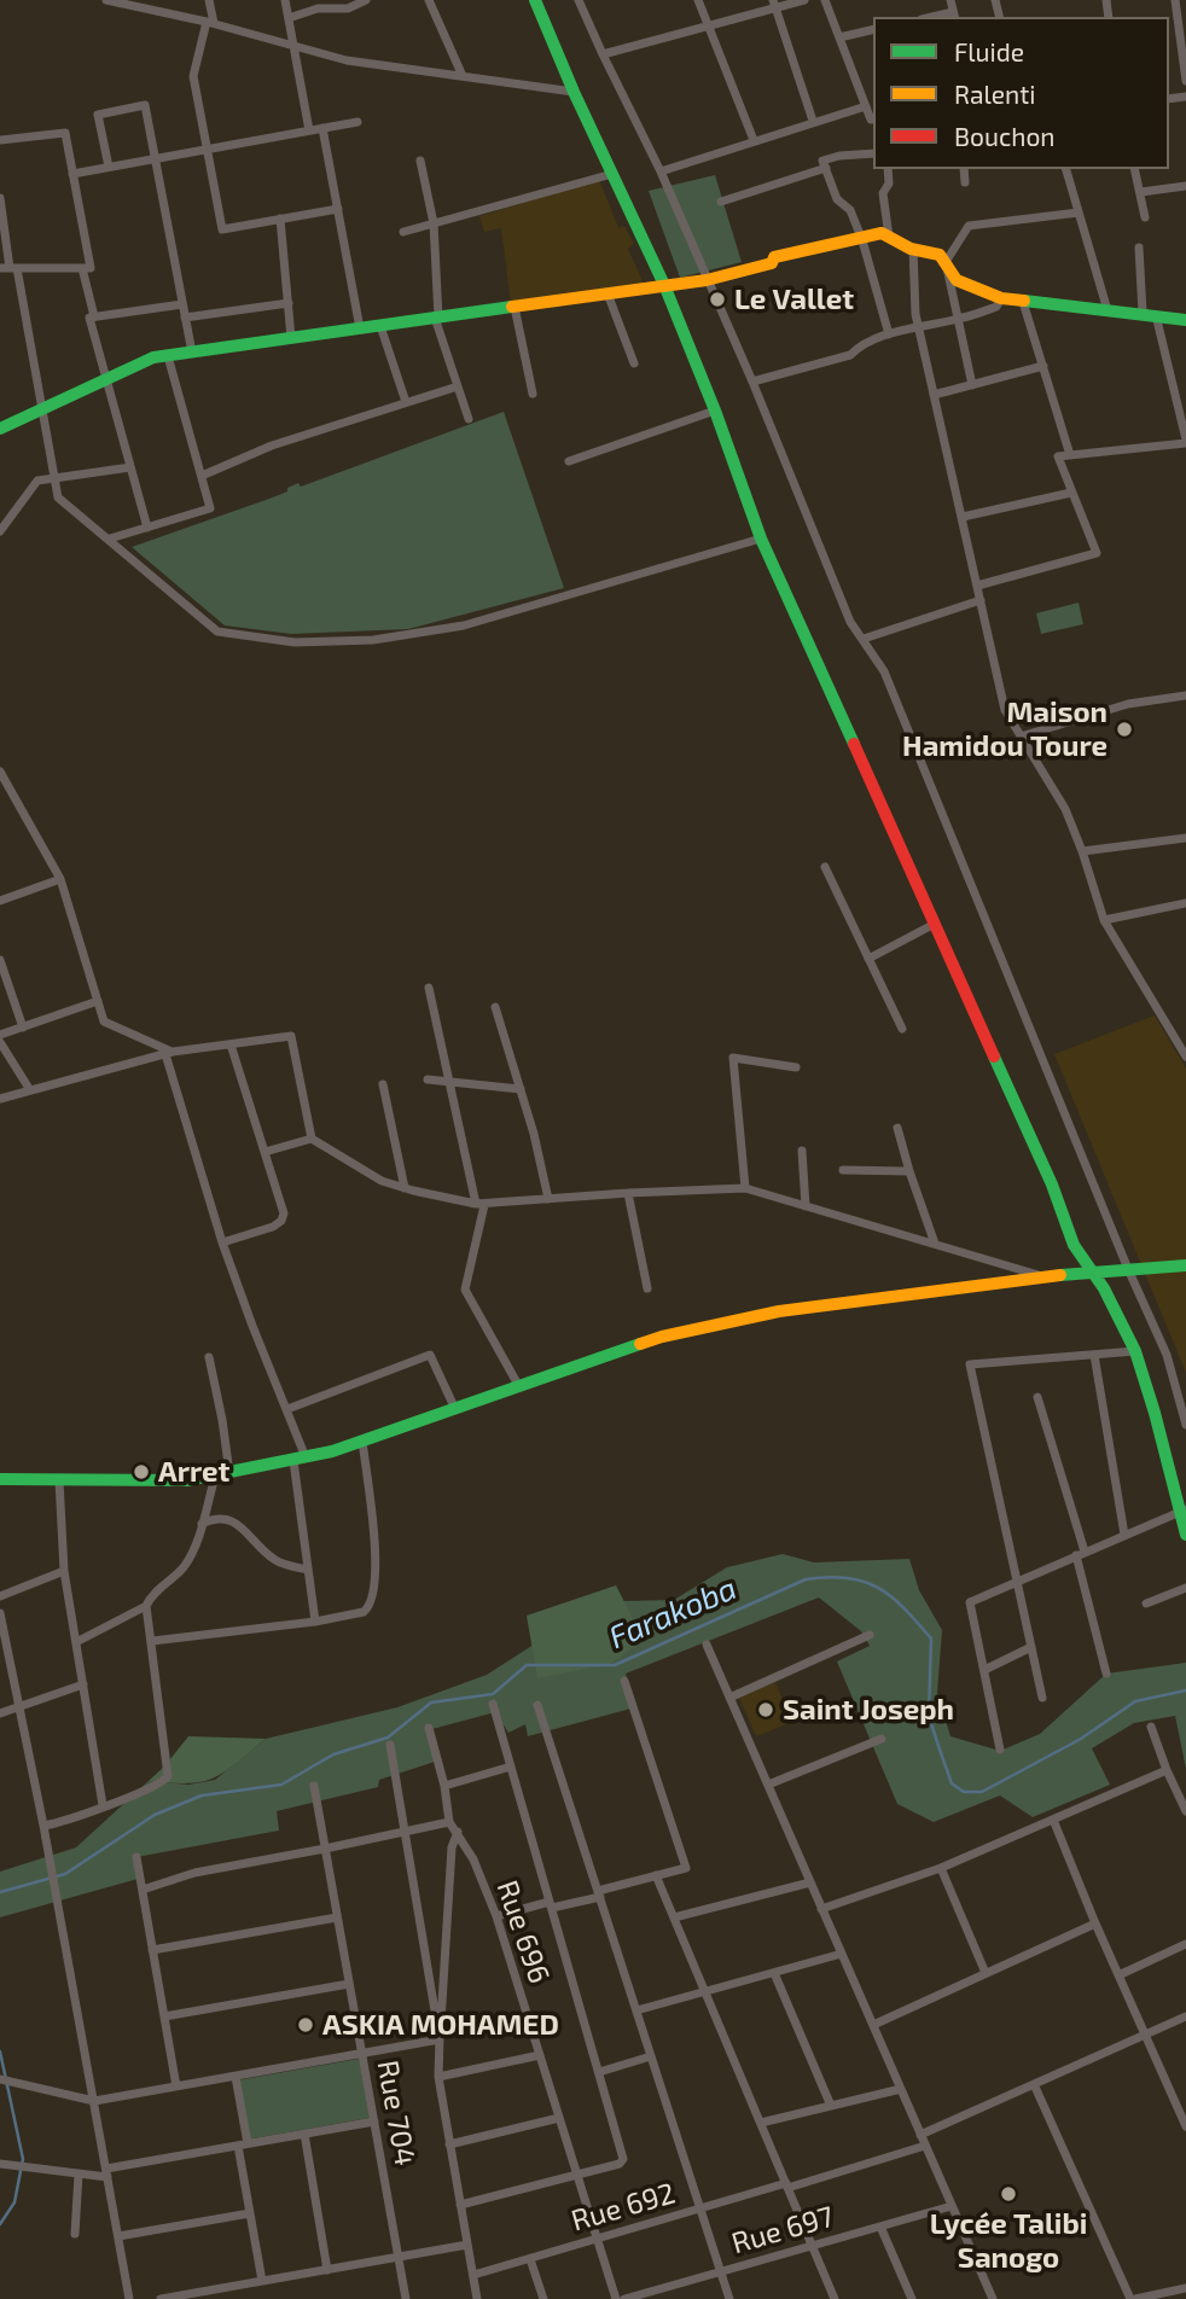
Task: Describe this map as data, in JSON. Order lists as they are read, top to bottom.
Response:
{
  "streets": {
    "street": [
      "Rue 696",
      "Rue 704",
      "Rue 692",
      "Rue 697"
    ]
  },
  "crossings": [
    ["Rue 696", "Rue 692"]
  ],
  "water": ["Farakoba"],
  "places": [
    "Le Vallet",
    "Maison Hamidou Toure",
    "Arret",
    "Saint Joseph",
    "ASKIA MOHAMED",
    "Lycée Talibi Sanogo"
  ],
  "legend": ["Fluide", "Ralenti", "Bouchon"]
}
